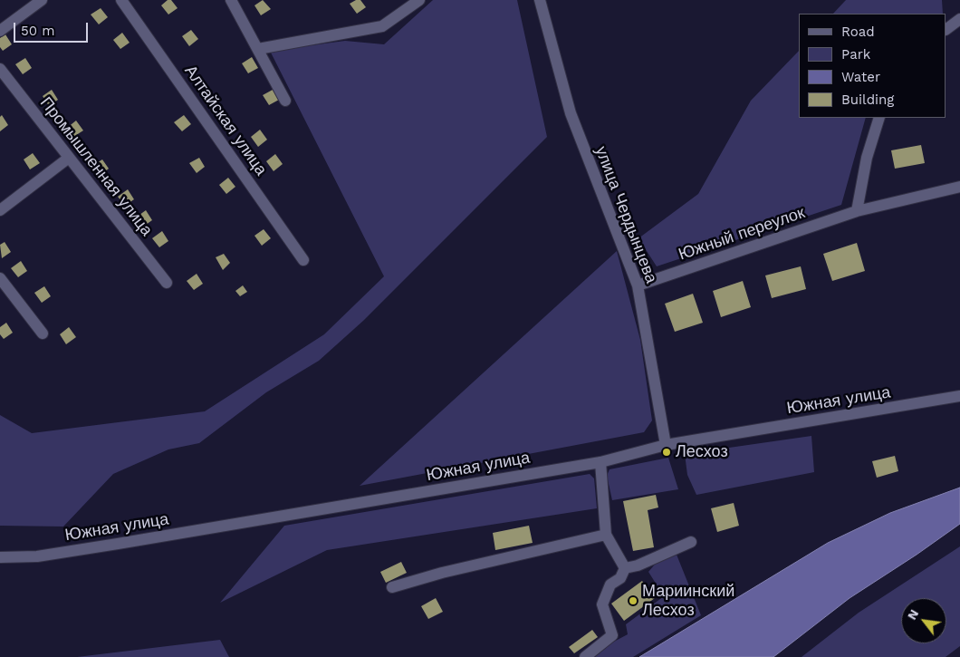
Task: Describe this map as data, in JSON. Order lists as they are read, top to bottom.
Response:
{
  "streets": {
    "street": [
      "Алтайская улица",
      "Промышленная улица",
      "улица Чердынцева",
      "Южный переулок",
      "Южная улица"
    ]
  },
  "crossings": [
    ["улица Чердынцева", "Южный переулок"],
    ["улица Чердынцева", "Южная улица"]
  ],
  "places": ["Лесхоз", "Мариинский Лесхоз"],
  "legend": [
    "Road",
    "Park",
    "Water",
    "Building"
  ],
  "scale_bar": "50 m",
  "north": "top left"
}
